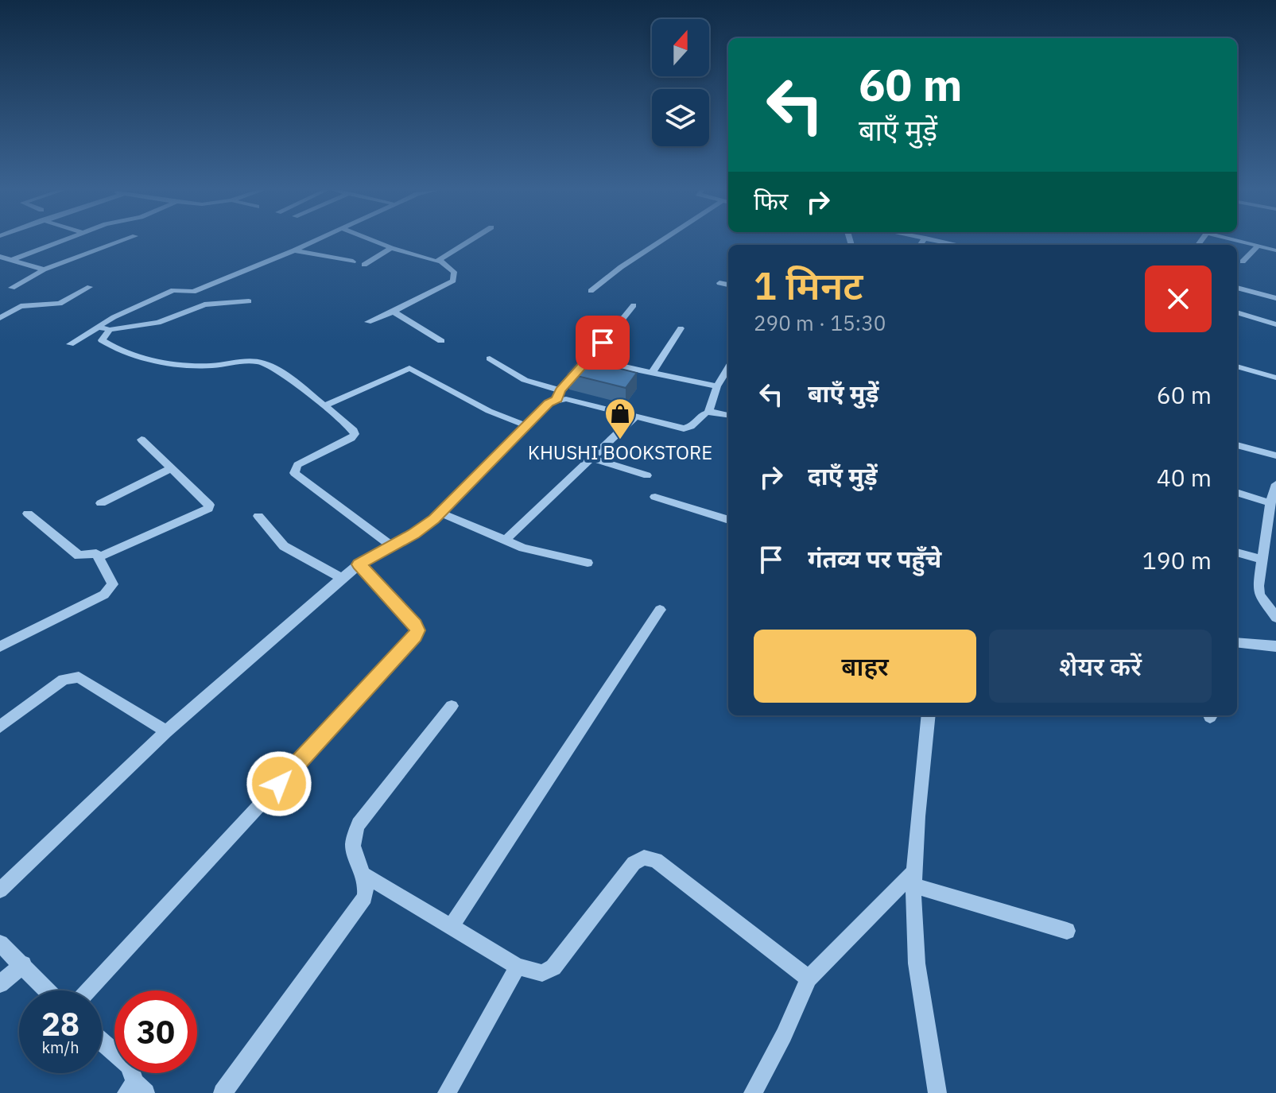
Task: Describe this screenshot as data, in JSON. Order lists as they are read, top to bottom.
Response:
{
  "places": {
    "shop": ["KHUSHI BOOKSTORE"]
  },
  "north": "top",
  "page": {
    "turn": ["60 m", "बाएँ मुड़ें"],
    "then": "फिर",
    "heading": ["1 मिनट", "290 m · 15:30"],
    "list": [
      {
        "name": "बाएँ मुड़ें",
        "value": "60 m"
      },
      {
        "name": "दाएँ मुड़ें",
        "value": "40 m"
      },
      {
        "name": "गंतव्य पर पहुँचे",
        "value": "190 m"
      }
    ],
    "buttons": ["बाहर", "शेयर करें"],
    "speed": "28 km/h",
    "limit": "30"
  }
}
